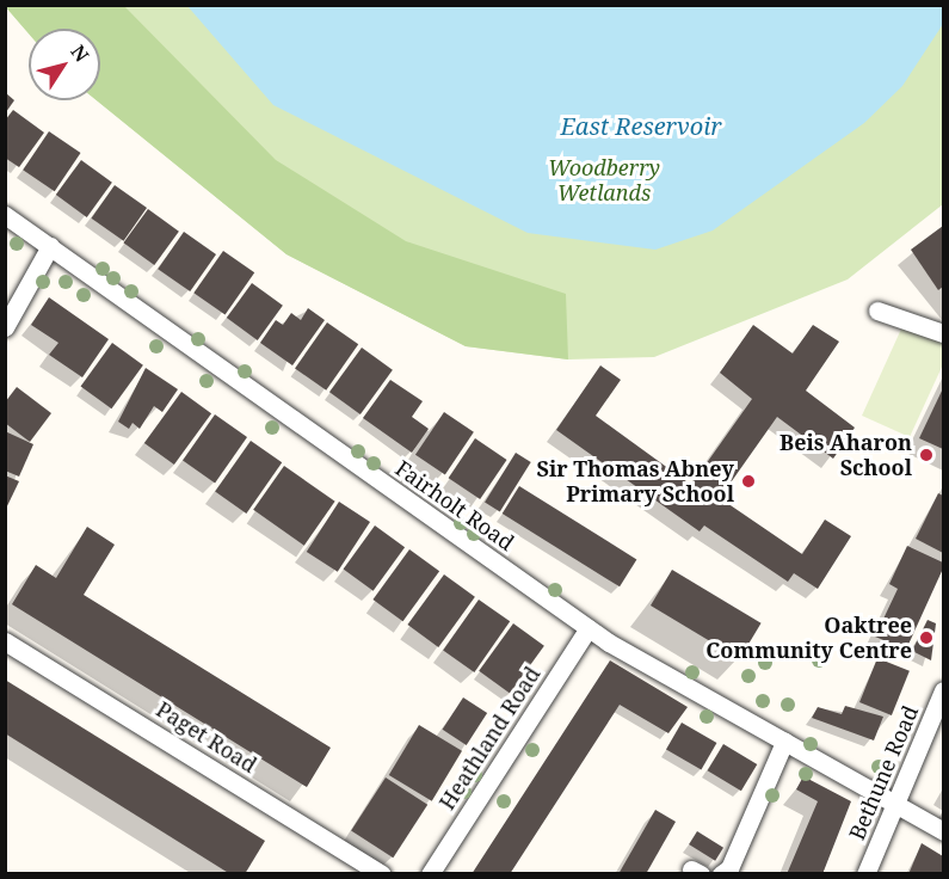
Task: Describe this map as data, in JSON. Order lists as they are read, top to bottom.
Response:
{
  "streets": {
    "street": [
      "Fairholt Road",
      "Paget Road",
      "Heathland Road",
      "Bethune Road"
    ]
  },
  "crossings": [
    ["Fairholt Road", "Heathland Road"],
    ["Fairholt Road", "Bethune Road"]
  ],
  "water": ["East Reservoir"],
  "parks": ["Woodberry Wetlands"],
  "places": ["Beis Aharon School", "Sir Thomas Abney Primary School", "Oaktree Community Centre"],
  "north": "top right"
}
